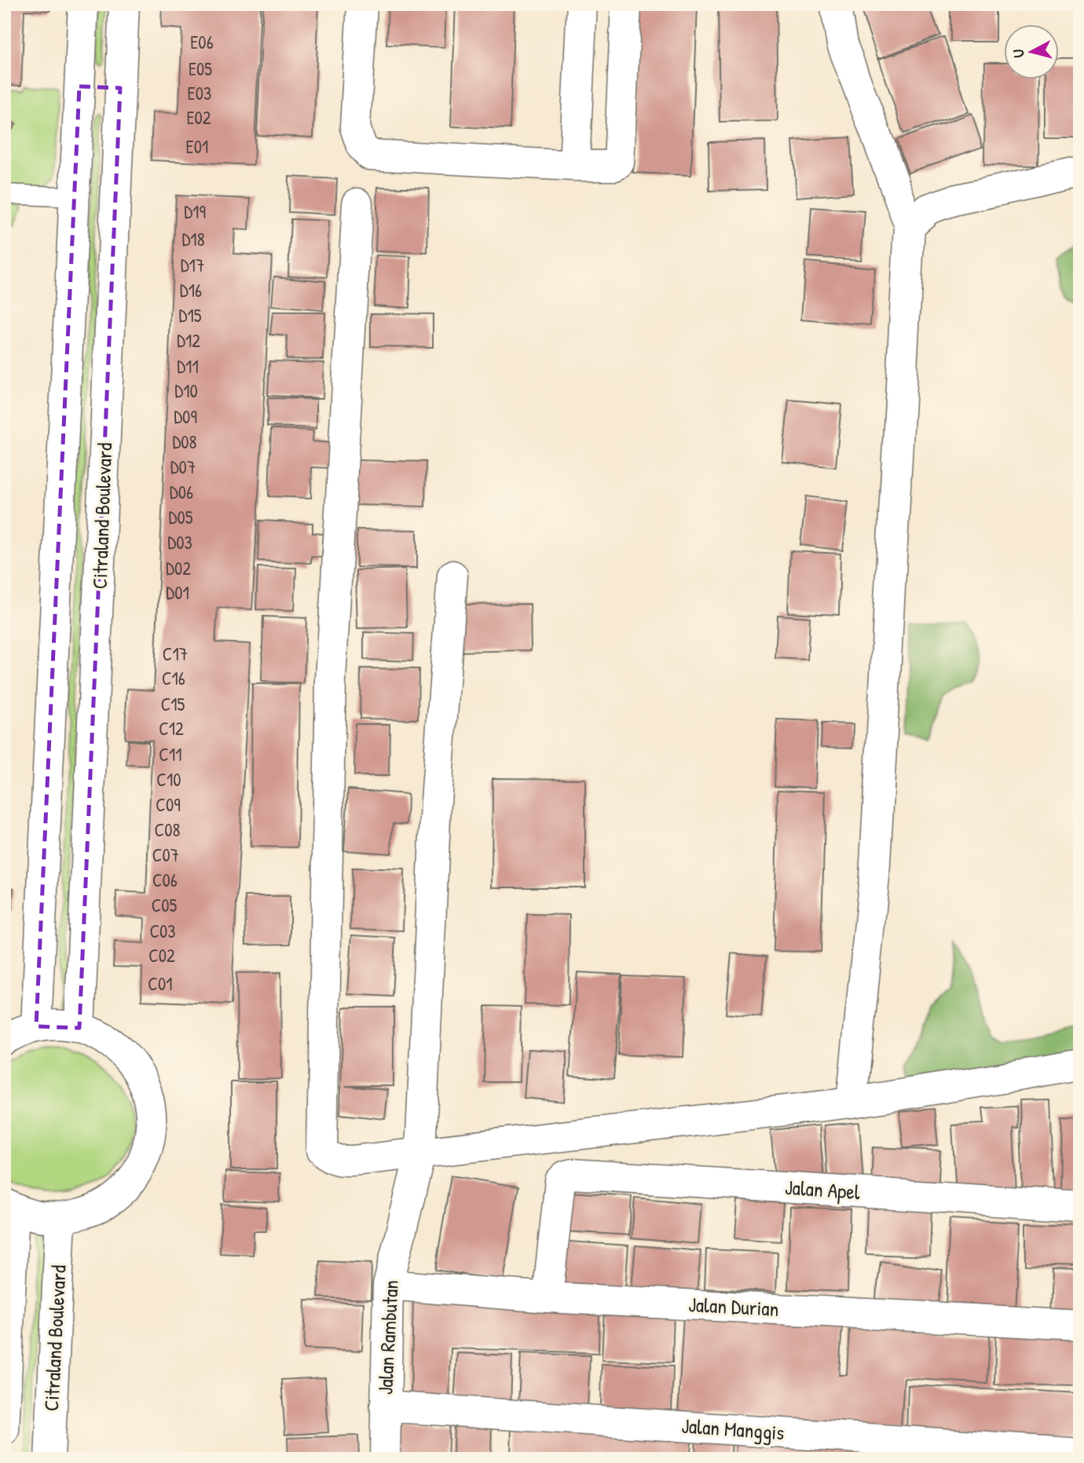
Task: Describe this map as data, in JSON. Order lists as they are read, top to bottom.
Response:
{
  "streets": {
    "street": [
      "Citraland Boulevard",
      "Jalan Apel",
      "Jalan Durian",
      "Jalan Rambutan",
      "Jalan Manggis"
    ]
  },
  "crossings": [
    ["Jalan Apel", "Jalan Durian"],
    ["Jalan Durian", "Jalan Rambutan"],
    ["Jalan Rambutan", "Jalan Manggis"]
  ],
  "house_numbers": [
    "E06",
    "E05",
    "E03",
    "E02",
    "E01",
    "D19",
    "D18",
    "D17",
    "D16",
    "D15",
    "D12",
    "D11",
    "D10",
    "D09",
    "D08",
    "D07",
    "D06",
    "D05",
    "D03",
    "D02",
    "D01",
    "C17",
    "C16",
    "C15",
    "C12",
    "C11",
    "C10",
    "C09",
    "C08",
    "C07",
    "C06",
    "C05",
    "C03",
    "C02",
    "C01"
  ],
  "north": "left"
}
